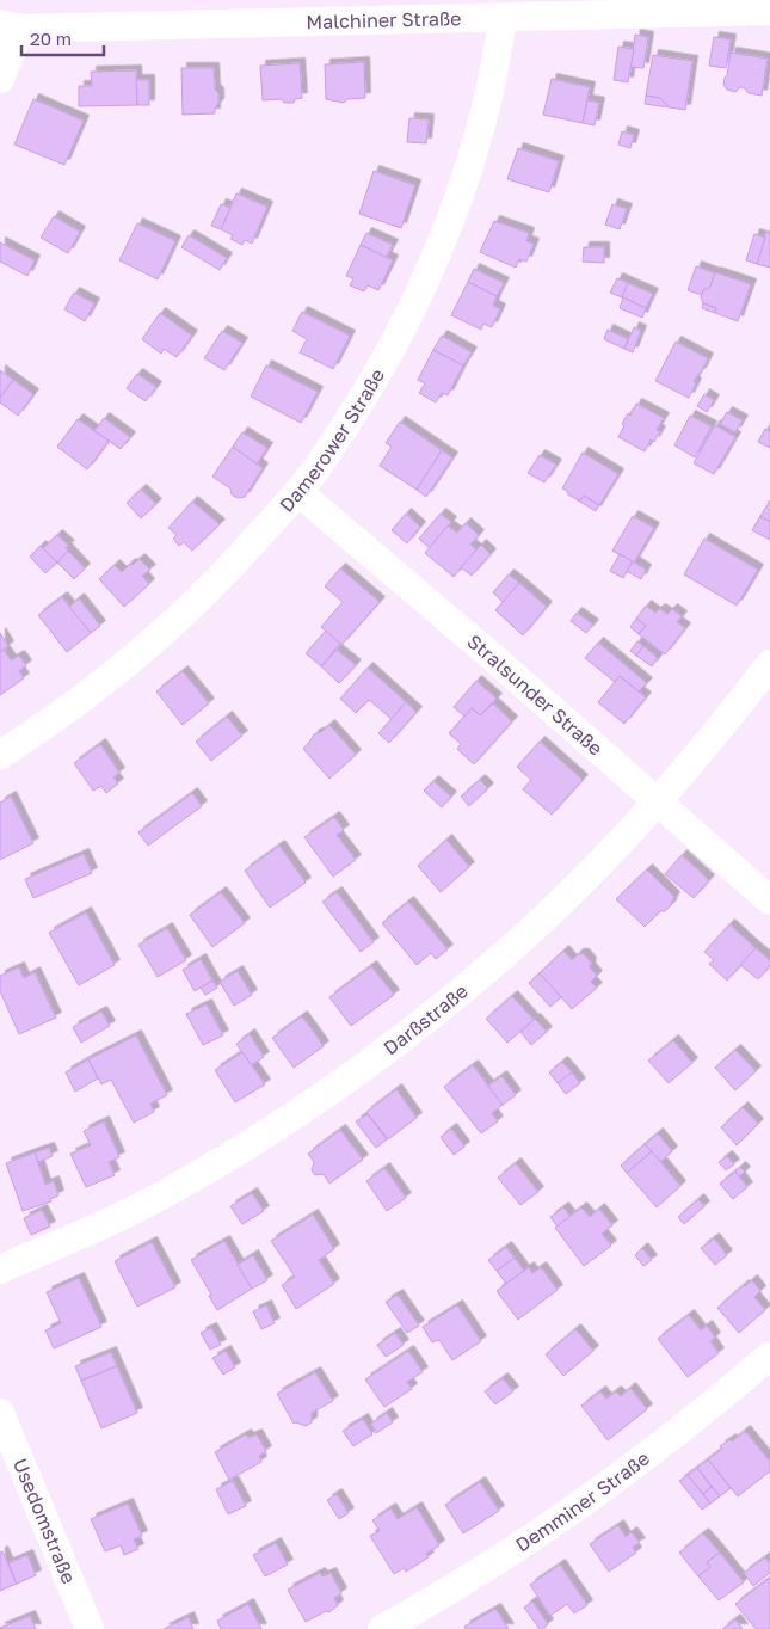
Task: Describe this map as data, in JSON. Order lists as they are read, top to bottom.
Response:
{
  "streets": {
    "street": [
      "Malchiner Straße",
      "Damerower Straße",
      "Stralsunder Straße",
      "Darßstraße",
      "Demminer Straße",
      "Usedomstraße"
    ]
  },
  "crossings": [
    ["Malchiner Straße", "Damerower Straße"],
    ["Damerower Straße", "Stralsunder Straße"],
    ["Stralsunder Straße", "Darßstraße"]
  ],
  "scale_bar": "20 m"
}
